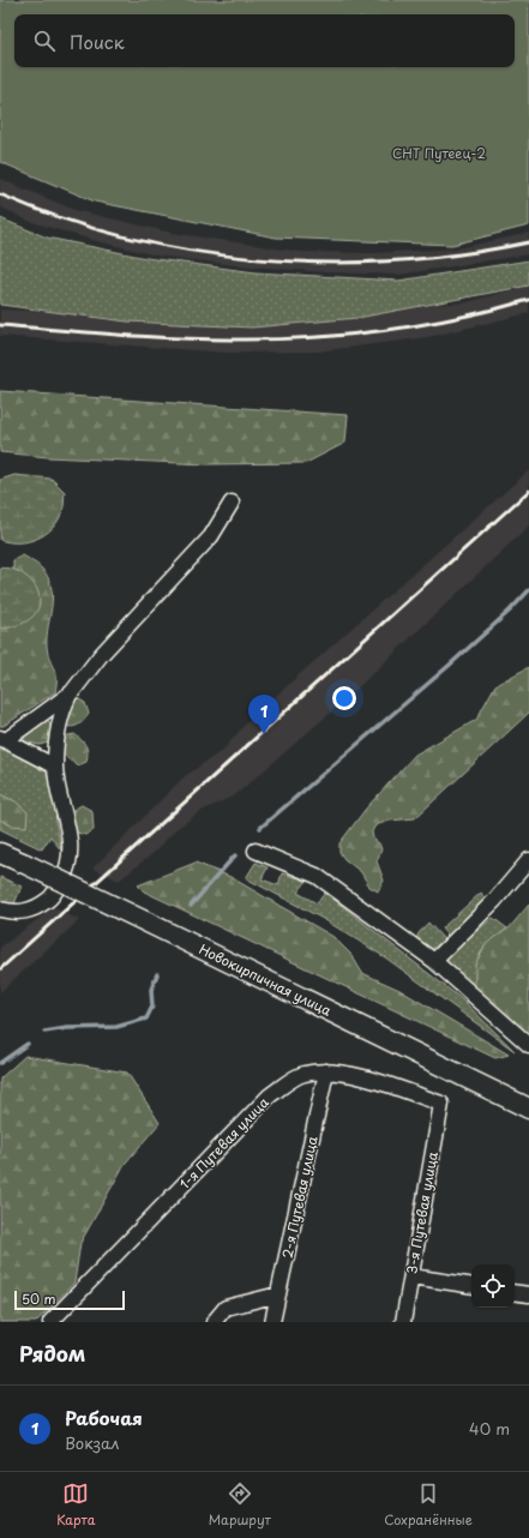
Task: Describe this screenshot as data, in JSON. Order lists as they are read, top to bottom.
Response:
{
  "streets": {
    "main road": ["Новокирпичная улица"],
    "street": ["1-я Путевая улица", "2-я Путевая улица", "3-я Путевая улица"]
  },
  "crossings": [
    ["1-я Путевая улица", "2-я Путевая улица"],
    ["1-я Путевая улица", "3-я Путевая улица"]
  ],
  "parks": ["СНТ Путеец-2"],
  "scale_bar": "50 m",
  "page": {
    "search": "Поиск",
    "pins": "1",
    "scale": "50 m",
    "heading": "Рядом",
    "list": [
      {
        "mark": "1",
        "name": "Рабочая",
        "note": "Вокзал",
        "value": "40 m"
      }
    ],
    "nav": ["Карта", "Маршрут", "Сохранённые"]
  }
}
